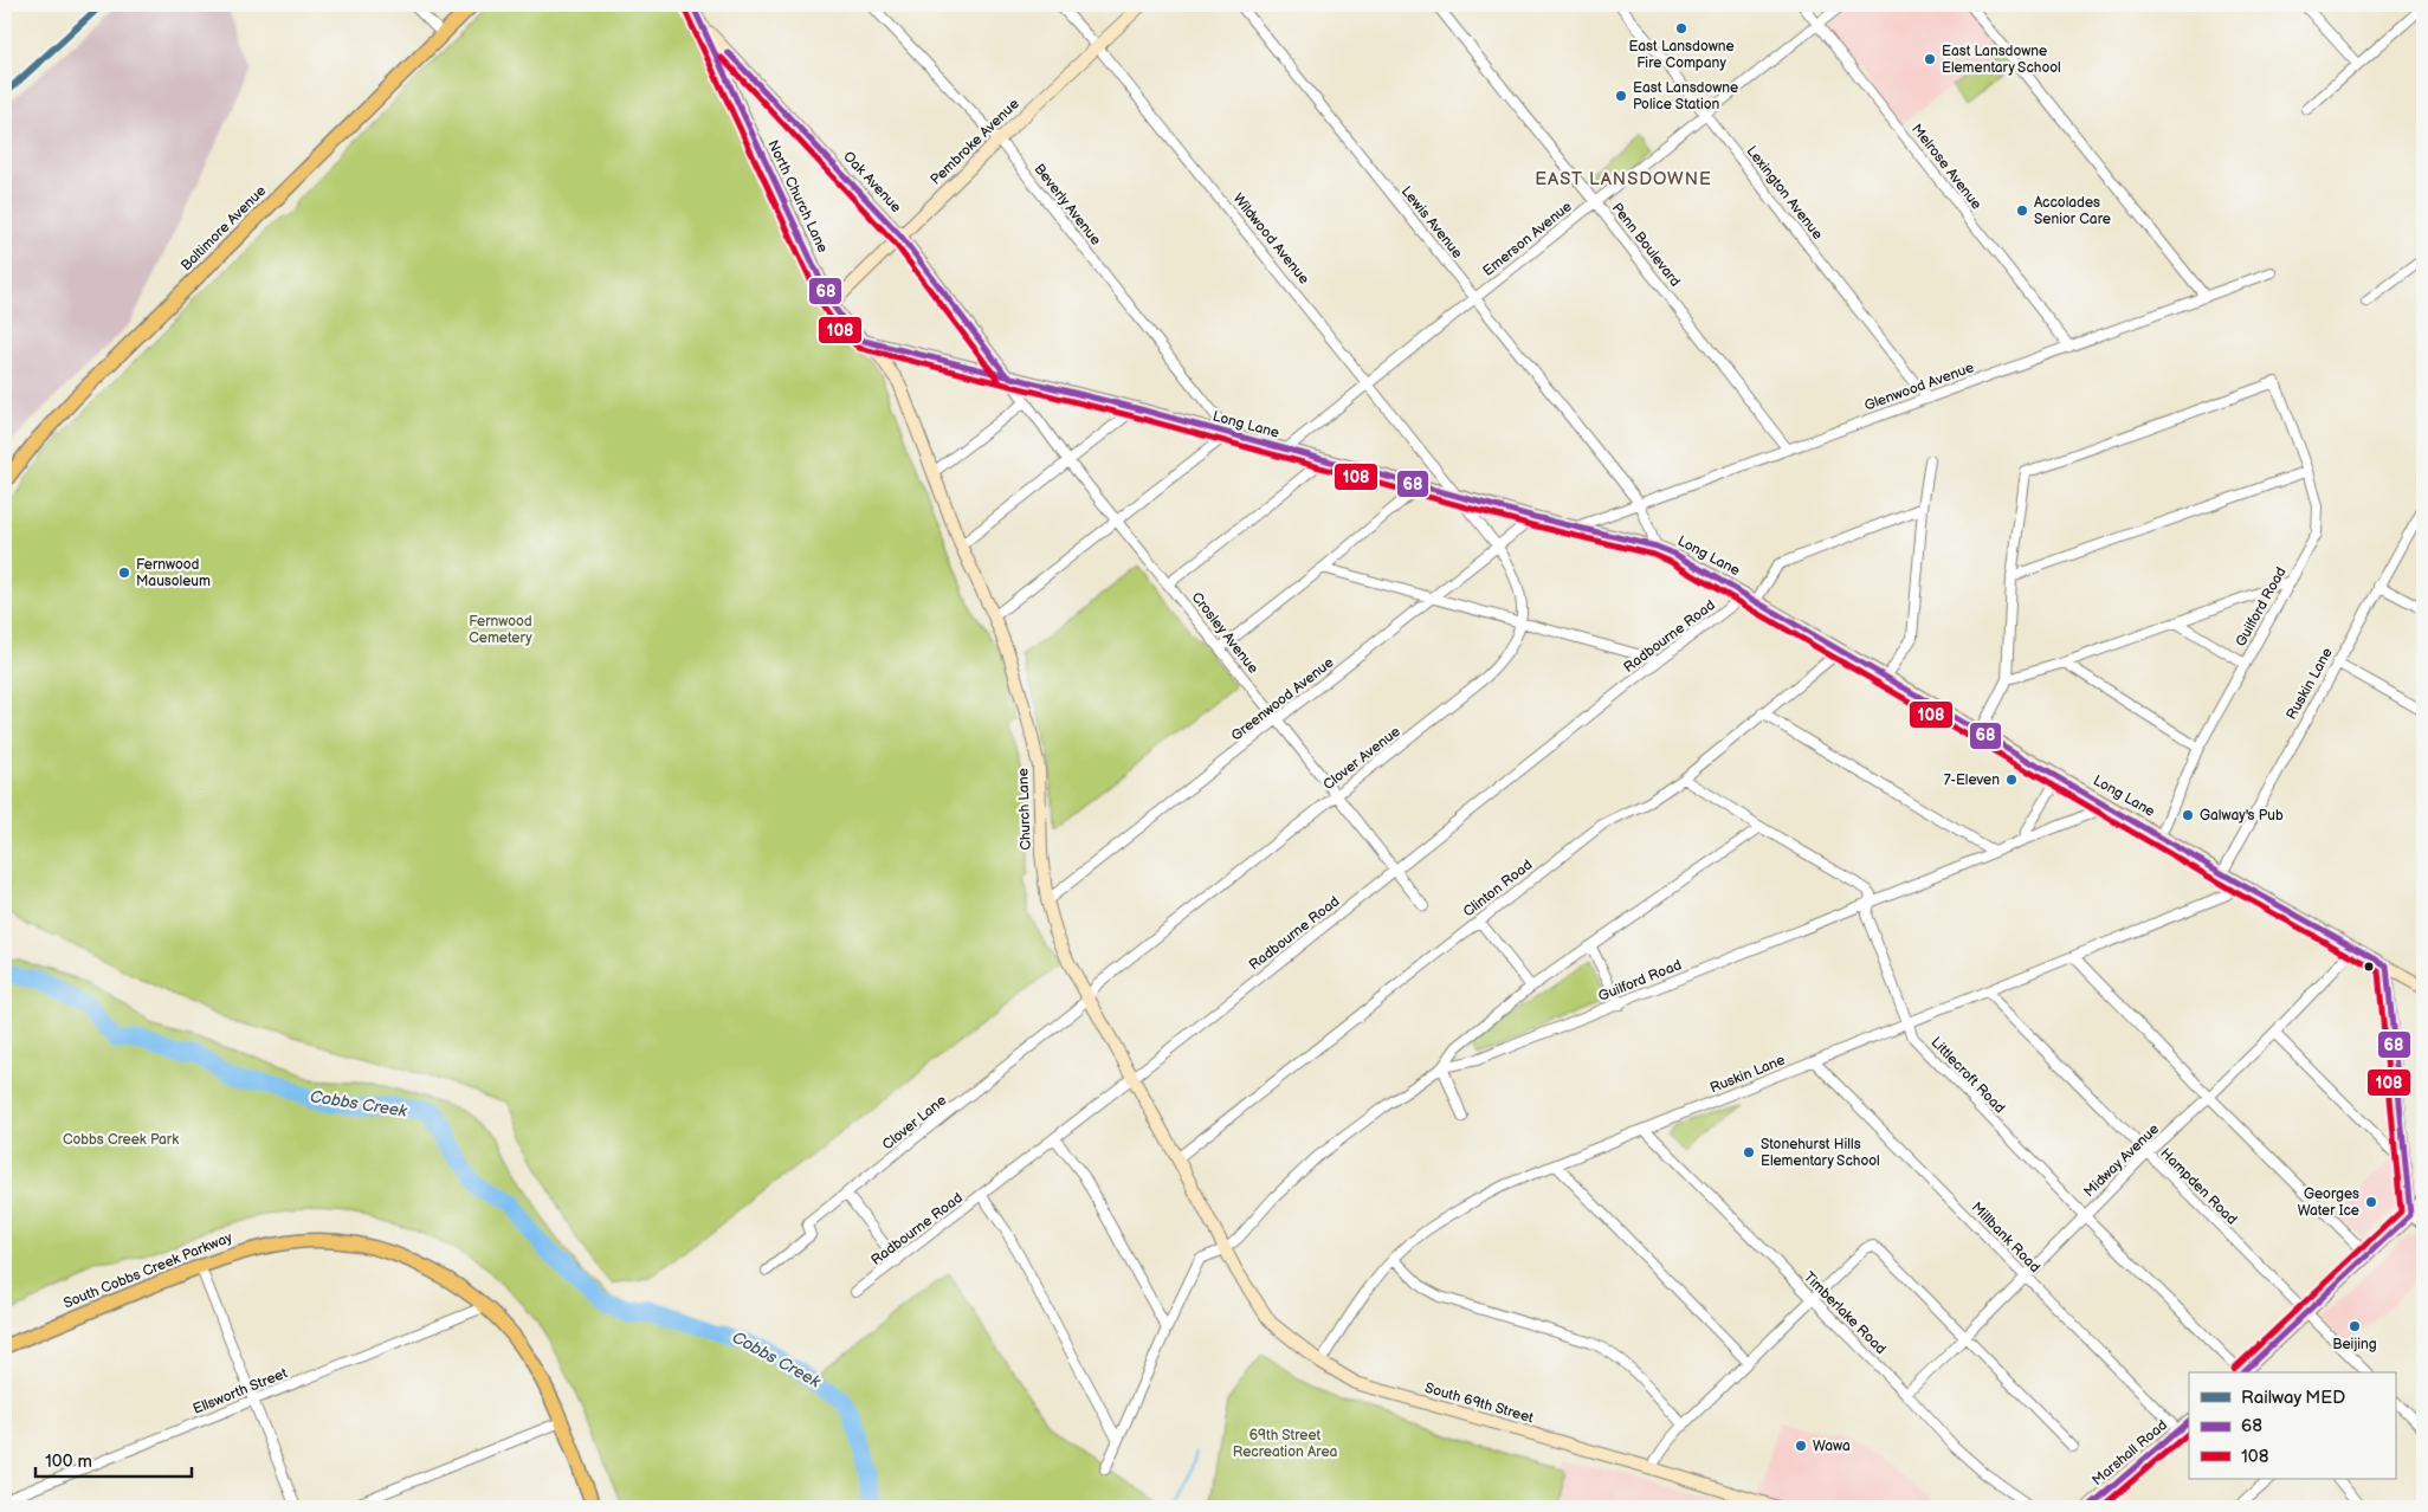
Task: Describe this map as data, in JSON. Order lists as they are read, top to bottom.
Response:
{
  "streets": {
    "main road": ["Baltimore Avenue", "South Cobbs Creek Parkway"],
    "street": [
      "Pembroke Avenue",
      "Melrose Avenue",
      "Oak Avenue",
      "Lexington Avenue",
      "North Church Lane",
      "Beverly Avenue",
      "Lewis Avenue",
      "Wildwood Avenue",
      "Emerson Avenue",
      "Penn Boulevard",
      "Glenwood Avenue",
      "Long Lane",
      "Guilford Road",
      "Crosley Avenue",
      "Radbourne Road",
      "Ruskin Lane",
      "Greenwood Avenue",
      "Clover Avenue",
      "Church Lane",
      "Clinton Road",
      "Littlecroft Road",
      "Clover Lane",
      "Midway Avenue",
      "Hampden Road",
      "Millbank Road",
      "Timberlake Road",
      "Ellsworth Street",
      "South 69th Street",
      "Marshall Road"
    ]
  },
  "crossings": [
    ["Pembroke Avenue", "Oak Avenue"],
    ["Pembroke Avenue", "North Church Lane"],
    ["Pembroke Avenue", "Beverly Avenue"],
    ["Pembroke Avenue", "Wildwood Avenue"],
    ["Pembroke Avenue", "Church Lane"],
    ["Melrose Avenue", "Emerson Avenue"],
    ["Melrose Avenue", "Glenwood Avenue"],
    ["Oak Avenue", "North Church Lane"],
    ["Oak Avenue", "Long Lane"],
    ["Oak Avenue", "Crosley Avenue"],
    ["Lexington Avenue", "Emerson Avenue"],
    ["Lexington Avenue", "Glenwood Avenue"],
    ["North Church Lane", "Church Lane"],
    ["Beverly Avenue", "Long Lane"],
    ["Lewis Avenue", "Emerson Avenue"],
    ["Lewis Avenue", "Glenwood Avenue"],
    ["Lewis Avenue", "Long Lane"],
    ["Wildwood Avenue", "Emerson Avenue"],
    ["Wildwood Avenue", "Long Lane"],
    ["Emerson Avenue", "Penn Boulevard"],
    ["Emerson Avenue", "Long Lane"],
    ["Penn Boulevard", "Glenwood Avenue"],
    ["Glenwood Avenue", "Long Lane"],
    ["Long Lane", "Guilford Road"],
    ["Long Lane", "Crosley Avenue"],
    ["Long Lane", "Radbourne Road"],
    ["Long Lane", "Ruskin Lane"],
    ["Long Lane", "Greenwood Avenue"],
    ["Long Lane", "Church Lane"],
    ["Long Lane", "Clinton Road"],
    ["Long Lane", "Midway Avenue"],
    ["Guilford Road", "Church Lane"],
    ["Guilford Road", "Littlecroft Road"],
    ["Guilford Road", "South 69th Street"],
    ["Crosley Avenue", "Radbourne Road"],
    ["Crosley Avenue", "Greenwood Avenue"],
    ["Crosley Avenue", "Clover Avenue"],
    ["Radbourne Road", "Church Lane"],
    ["Ruskin Lane", "Littlecroft Road"],
    ["Ruskin Lane", "Hampden Road"],
    ["Ruskin Lane", "Millbank Road"],
    ["Ruskin Lane", "Timberlake Road"],
    ["Ruskin Lane", "South 69th Street"],
    ["Greenwood Avenue", "Church Lane"],
    ["Clover Avenue", "Church Lane"],
    ["Clover Avenue", "Clover Lane"],
    ["Church Lane", "Clinton Road"],
    ["Church Lane", "Clover Lane"],
    ["Church Lane", "South 69th Street"],
    ["Littlecroft Road", "Midway Avenue"],
    ["Midway Avenue", "Hampden Road"],
    ["Midway Avenue", "Millbank Road"],
    ["Midway Avenue", "Timberlake Road"],
    ["Millbank Road", "Marshall Road"],
    ["South Cobbs Creek Parkway", "Ellsworth Street"]
  ],
  "districts": ["EAST LANSDOWNE"],
  "water": ["Cobbs Creek"],
  "parks": ["Fernwood Cemetery", "Cobbs Creek Park", "69th Street Recreation Area"],
  "places": [
    "East Lansdowne Fire Company",
    "East Lansdowne Elementary School",
    "East Lansdowne Police Station",
    "Accolades Senior Care",
    "Fernwood Mausoleum",
    "7-Eleven",
    "Galway's Pub",
    "Stonehurst Hills Elementary School",
    "Georges Water Ice",
    "Beijing",
    "Wawa"
  ],
  "lines": ["rail line MED", "transit line 68", "transit line 108"],
  "legend": ["Railway MED", "68", "108"],
  "scale_bar": "100 m"
}
